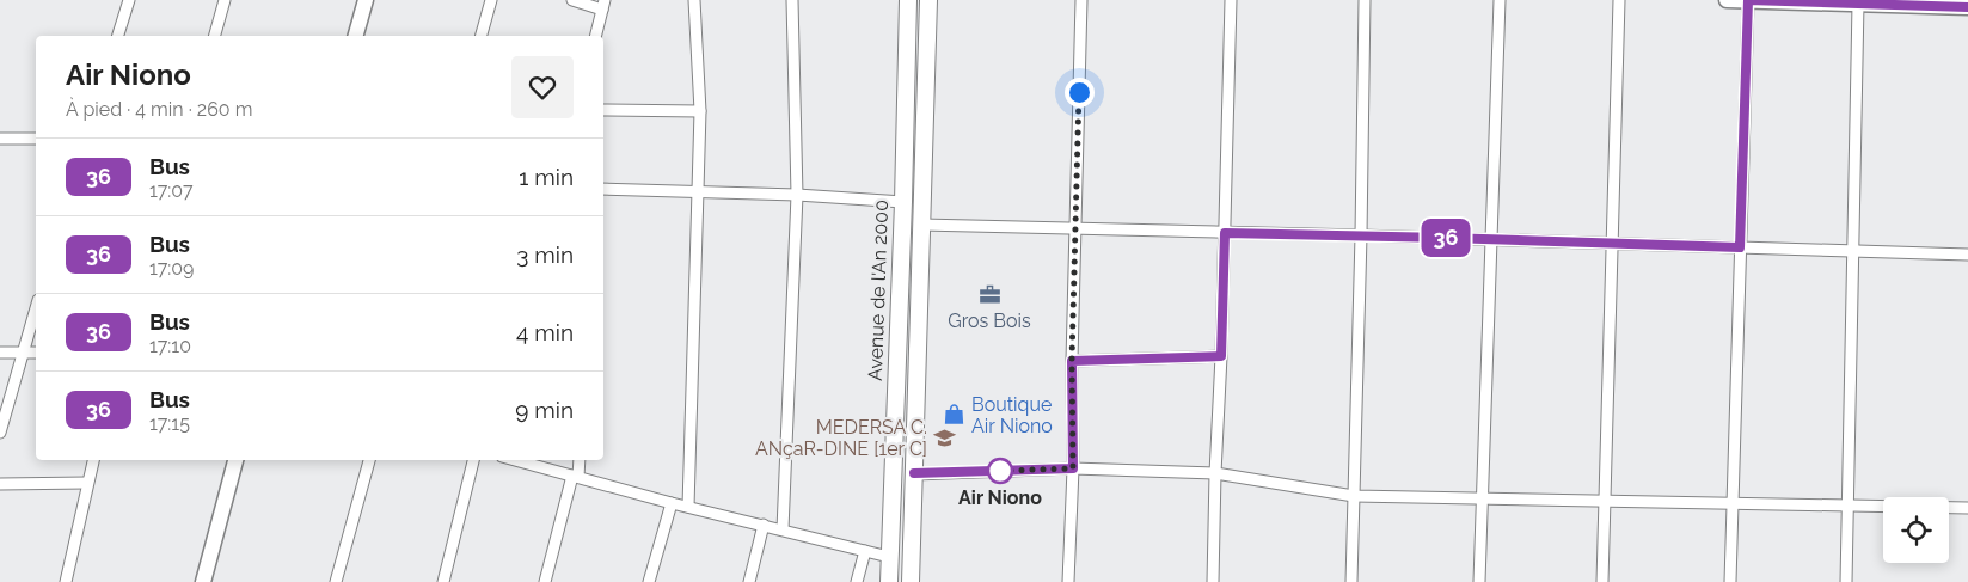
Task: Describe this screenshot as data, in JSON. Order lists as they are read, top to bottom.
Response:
{
  "streets": {
    "main road": ["Avenue de l'An 2000"]
  },
  "places": {
    "office": ["Gros Bois"],
    "shop": ["Boutique Air Niono"],
    "school or university": ["MEDERSA C. ANçaR-DINE [1er C]"],
    "other": ["Air Niono"]
  },
  "lines": ["bus line 36"],
  "page": {
    "on_map": "36",
    "heading": ["Air Niono", "À pied · 4 min · 260 m"],
    "list": [
      {
        "mark": "36",
        "name": "Bus",
        "note": "17:07",
        "value": "1 min"
      },
      {
        "mark": "36",
        "name": "Bus",
        "note": "17:09",
        "value": "3 min"
      },
      {
        "mark": "36",
        "name": "Bus",
        "note": "17:10",
        "value": "4 min"
      },
      {
        "mark": "36",
        "name": "Bus",
        "note": "17:15",
        "value": "9 min"
      }
    ]
  }
}
